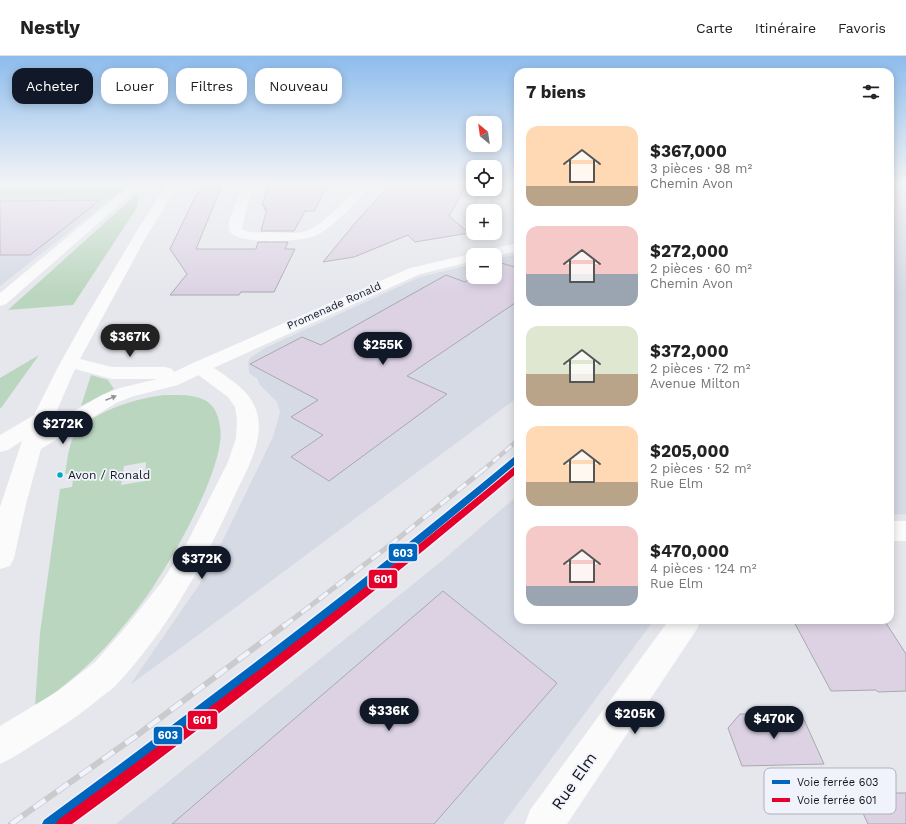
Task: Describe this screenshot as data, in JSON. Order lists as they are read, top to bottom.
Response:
{
  "streets": {
    "street": ["Promenade Ronald", "Rue Elm"]
  },
  "places": ["Avon / Ronald"],
  "lines": ["rail line 603", "rail line 601"],
  "legend": ["Voie ferrée 603", "Voie ferrée 601"],
  "north": "top left",
  "page": {
    "header": "Nestly",
    "nav": ["Carte", "Itinéraire", "Favoris"],
    "chip": [
      "Acheter",
      "Louer",
      "Filtres",
      "Nouveau"
    ],
    "heading": "7 biens",
    "map_buttons": ["+", "−"],
    "list": [
      {
        "name": "$367,000",
        "note": "3 pièces · 98 m² · Chemin Avon"
      },
      {
        "name": "$272,000",
        "note": "2 pièces · 60 m² · Chemin Avon"
      },
      {
        "name": "$372,000",
        "note": "2 pièces · 72 m² · Avenue Milton"
      },
      {
        "name": "$205,000",
        "note": "2 pièces · 52 m² · Rue Elm"
      },
      {
        "name": "$470,000",
        "note": "4 pièces · 124 m² · Rue Elm"
      }
    ],
    "price": [
      "$367K",
      "$255K",
      "$272K",
      "$372K",
      "$336K",
      "$205K",
      "$470K"
    ]
  }
}
